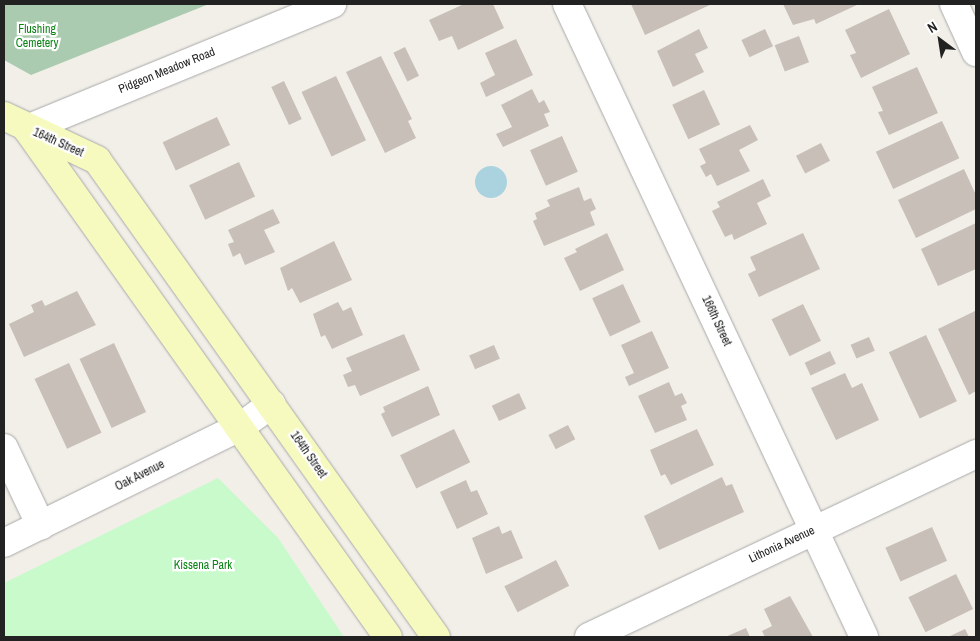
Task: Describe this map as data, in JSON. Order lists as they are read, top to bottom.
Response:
{
  "streets": {
    "street": [
      "Pidgeon Meadow Road",
      "164th Street",
      "166th Street",
      "Oak Avenue",
      "Lithonia Avenue"
    ]
  },
  "crossings": [
    ["Pidgeon Meadow Road", "164th Street"],
    ["164th Street", "Oak Avenue"],
    ["166th Street", "Lithonia Avenue"]
  ],
  "parks": ["Flushing Cemetery", "Kissena Park"],
  "north": "top left"
}
